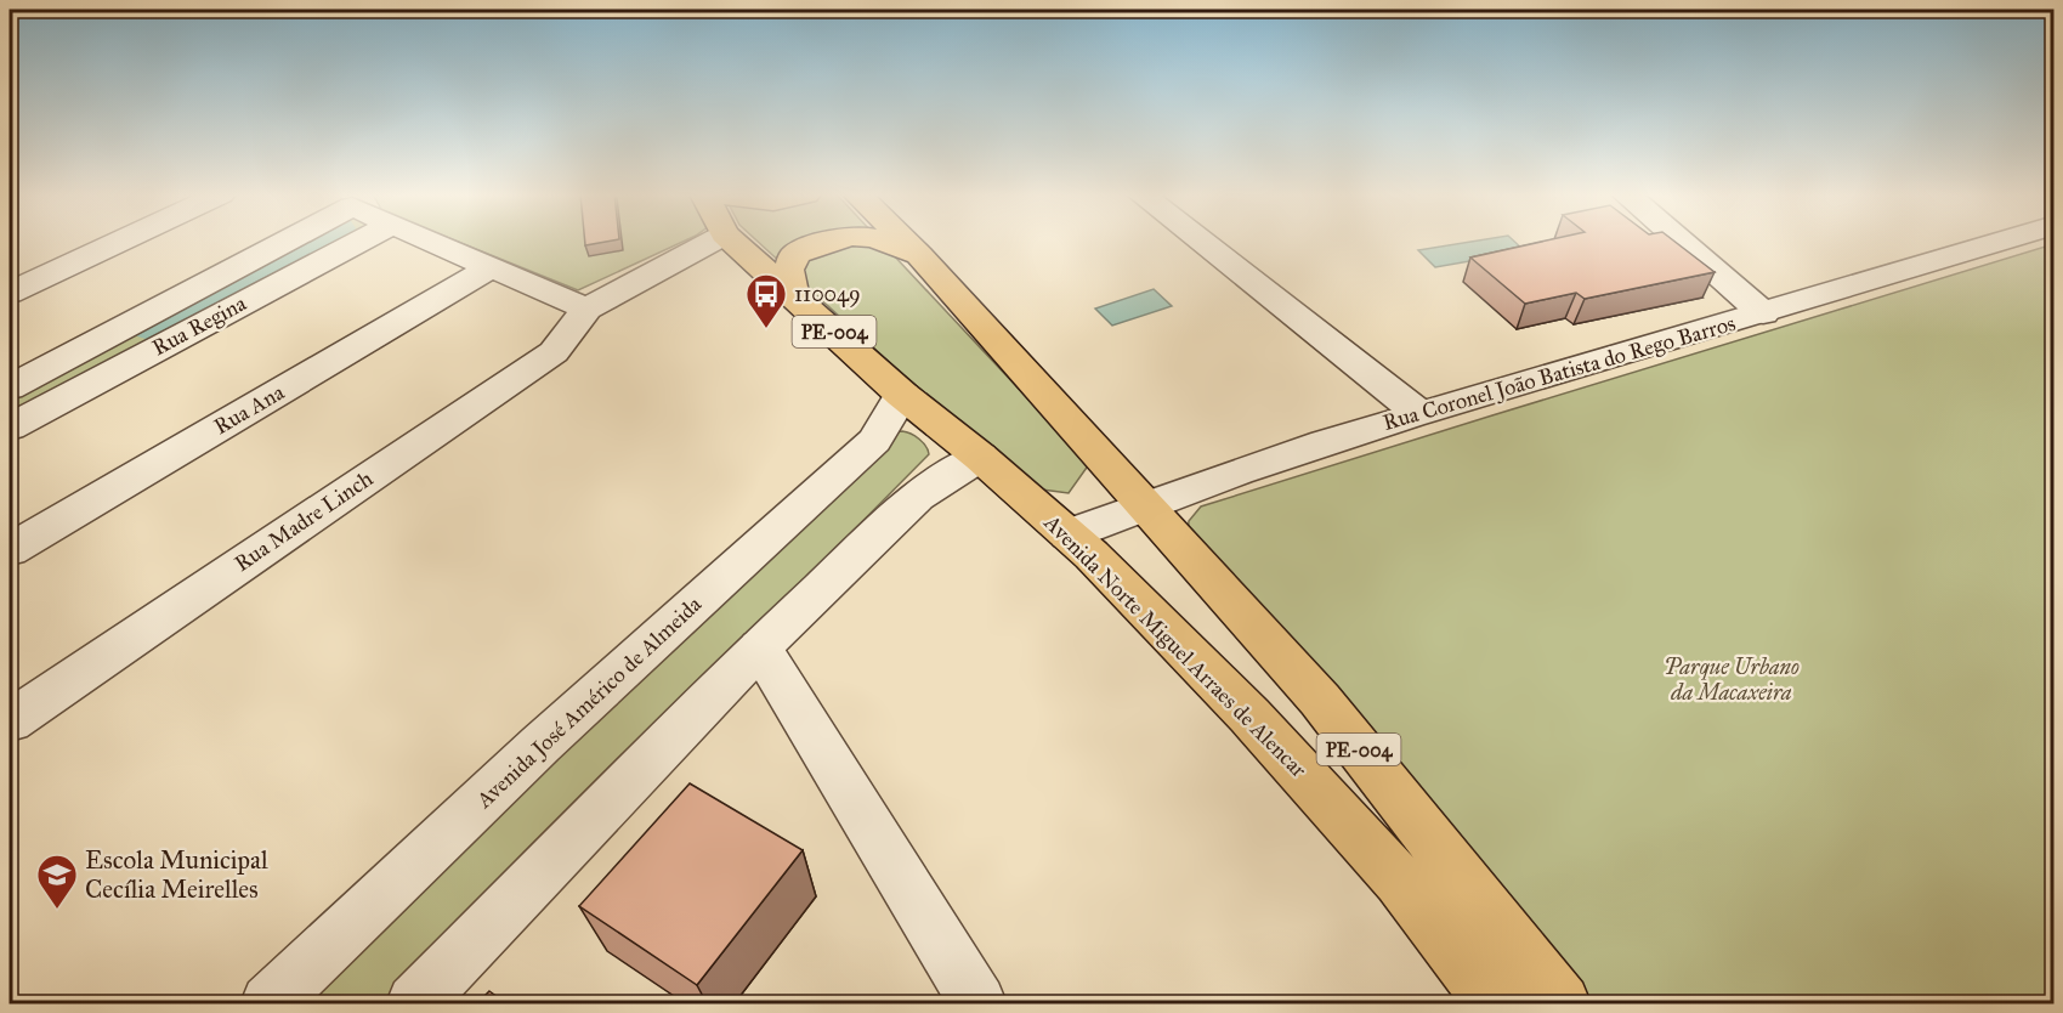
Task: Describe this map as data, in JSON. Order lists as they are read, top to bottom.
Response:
{
  "streets": {
    "main road": ["PE-004", "Avenida Norte Miguel Arraes de Alencar"],
    "street": [
      "Rua Regina",
      "Rua Coronel João Batista do Rego Barros",
      "Rua Ana",
      "Rua Madre Linch",
      "Avenida José Américo de Almeida"
    ]
  },
  "crossings": [
    ["PE-004", "Rua Coronel João Batista do Rego Barros"],
    ["Rua Coronel João Batista do Rego Barros", "Avenida Norte Miguel Arraes de Alencar"],
    ["Avenida Norte Miguel Arraes de Alencar", "Avenida José Américo de Almeida"]
  ],
  "parks": ["Parque Urbano da Macaxeira"],
  "places": {
    "bus stop": ["110049"],
    "school or university": ["Escola Municipal Cecília Meirelles"]
  }
}
